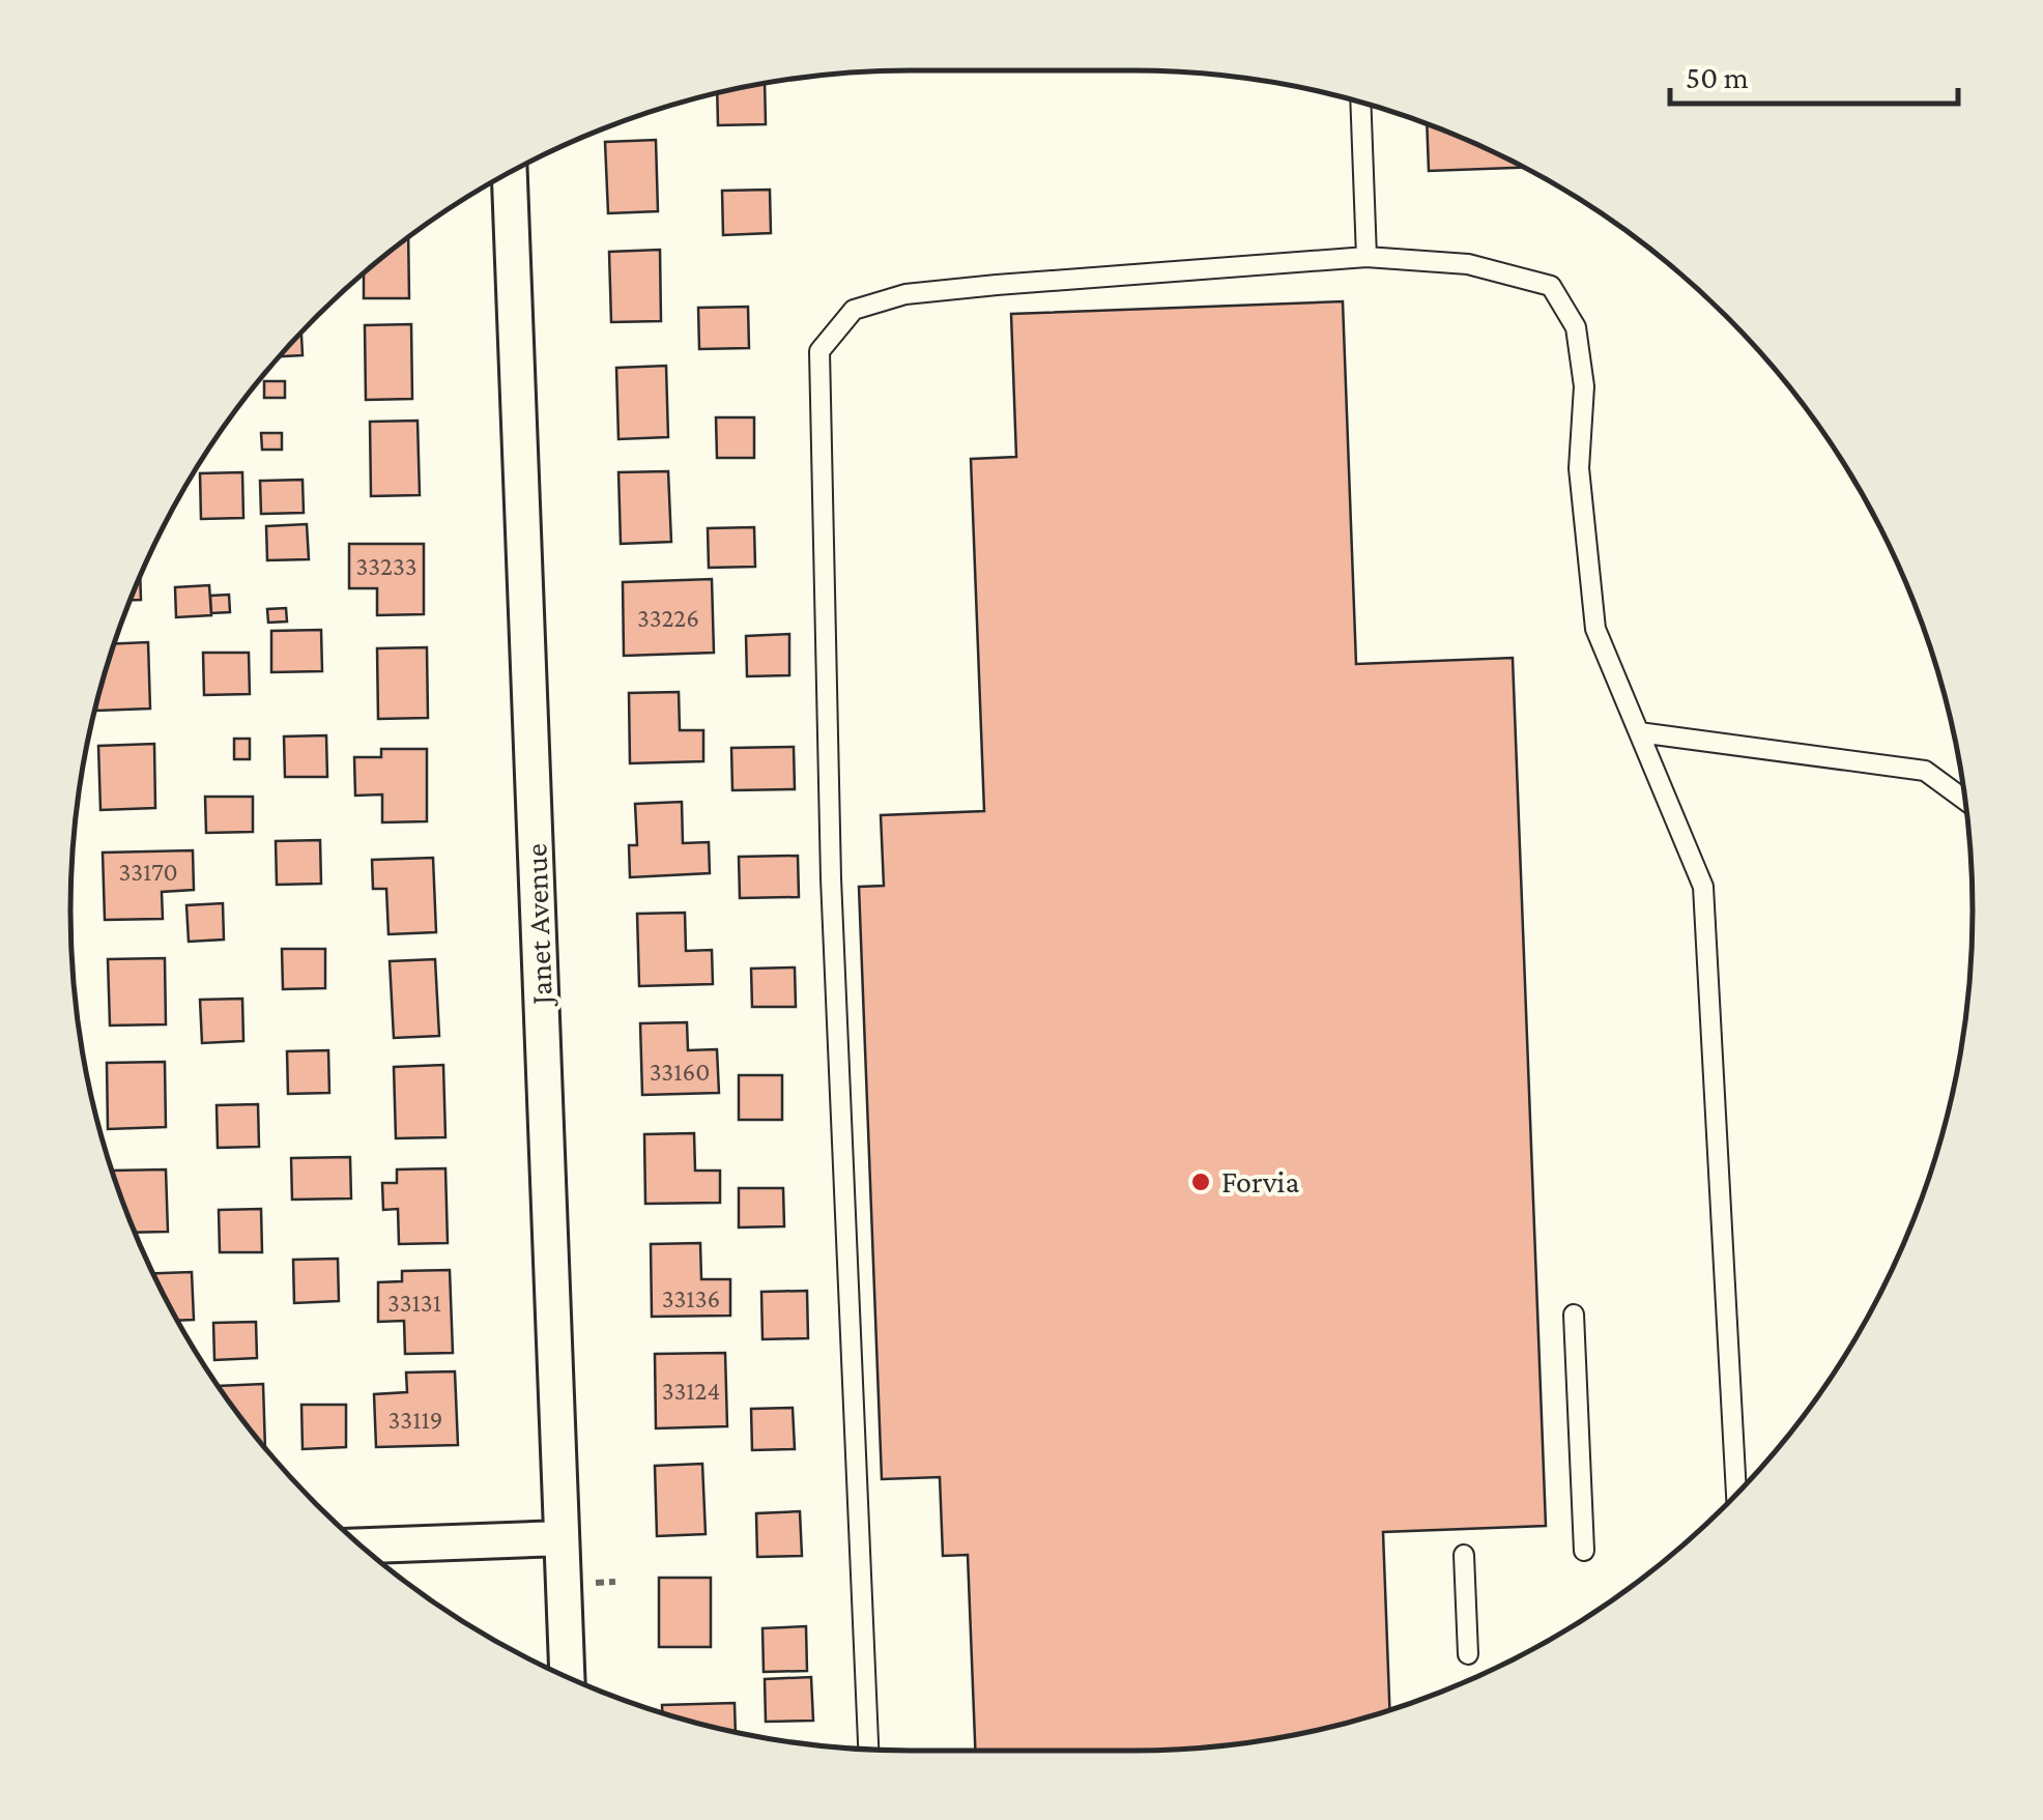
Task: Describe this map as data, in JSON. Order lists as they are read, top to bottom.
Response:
{
  "streets": {
    "street": ["Janet Avenue"]
  },
  "places": ["Forvia"],
  "house_numbers": [
    "33233",
    "33226",
    "33170",
    "33160",
    "33136",
    "33131",
    "33124",
    "33119"
  ],
  "scale_bar": "50 m"
}
